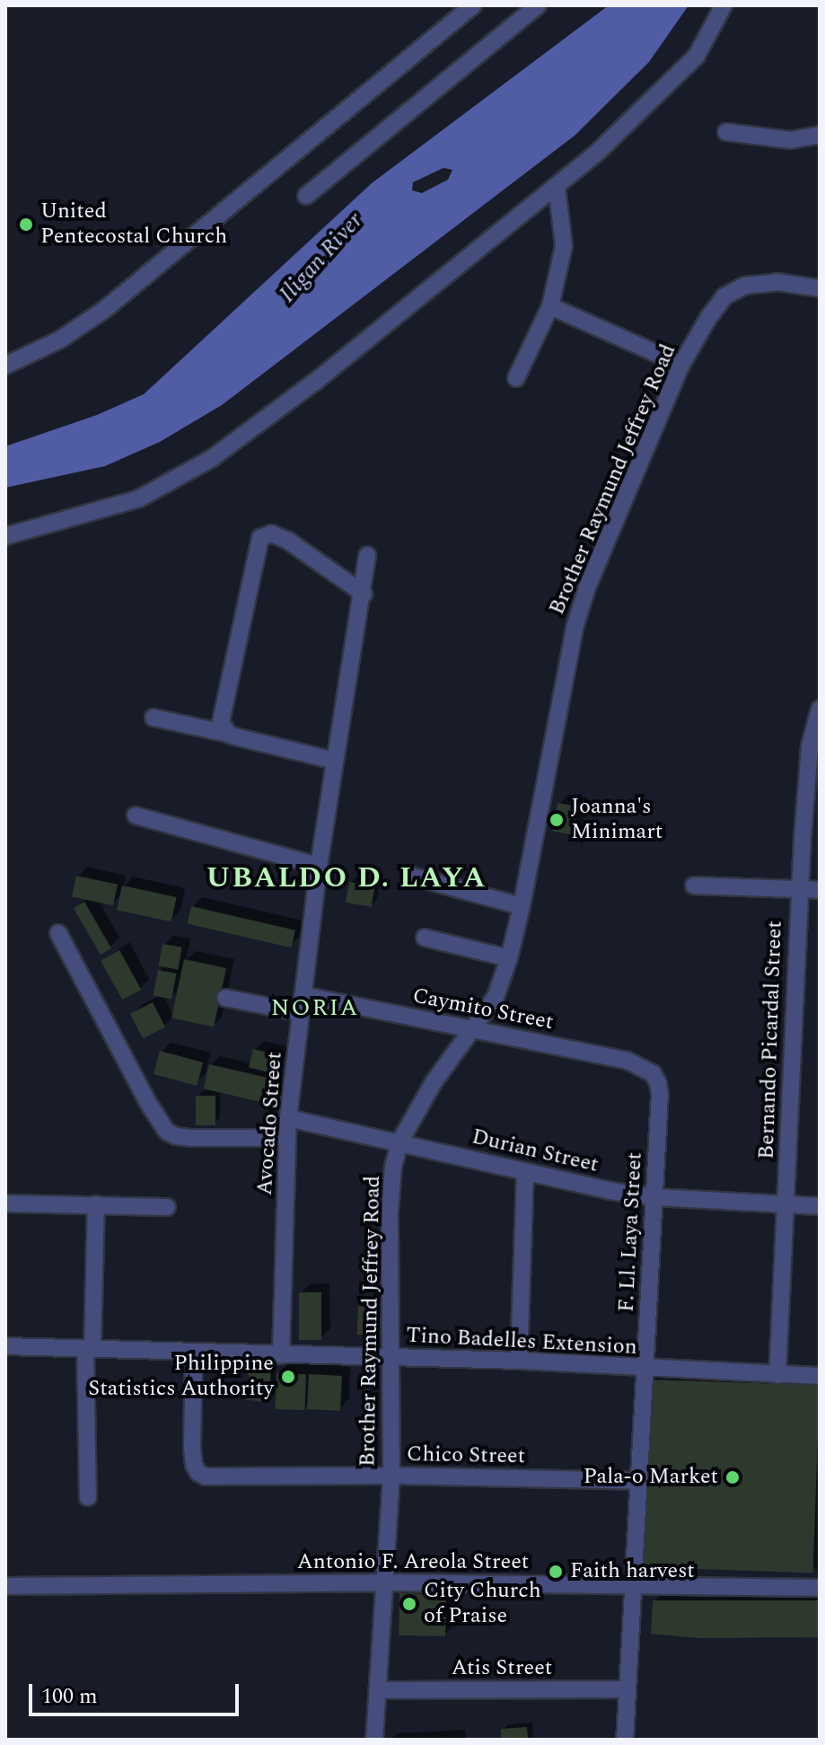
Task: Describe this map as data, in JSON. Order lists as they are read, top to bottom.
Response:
{
  "streets": {
    "street": [
      "Brother Raymund Jeffrey Road",
      "Caymito Street",
      "Bernando Picardal Street",
      "Avocado Street",
      "Durian Street",
      "F. Ll. Laya Street",
      "Tino Badelles Extension",
      "Chico Street",
      "Antonio F. Areola Street",
      "Atis Street"
    ]
  },
  "crossings": [
    ["Brother Raymund Jeffrey Road", "Caymito Street"],
    ["Brother Raymund Jeffrey Road", "Durian Street"],
    ["Brother Raymund Jeffrey Road", "Tino Badelles Extension"],
    ["Brother Raymund Jeffrey Road", "Chico Street"],
    ["Brother Raymund Jeffrey Road", "Antonio F. Areola Street"],
    ["Brother Raymund Jeffrey Road", "Atis Street"],
    ["Caymito Street", "Avocado Street"],
    ["Caymito Street", "F. Ll. Laya Street"],
    ["Bernando Picardal Street", "Durian Street"],
    ["Bernando Picardal Street", "Tino Badelles Extension"],
    ["Avocado Street", "Durian Street"],
    ["Avocado Street", "Tino Badelles Extension"],
    ["Durian Street", "F. Ll. Laya Street"],
    ["F. Ll. Laya Street", "Tino Badelles Extension"],
    ["F. Ll. Laya Street", "Chico Street"],
    ["F. Ll. Laya Street", "Antonio F. Areola Street"],
    ["F. Ll. Laya Street", "Atis Street"],
    ["Tino Badelles Extension", "Chico Street"]
  ],
  "districts": ["UBALDO D. LAYA", "NORIA"],
  "water": ["Iligan River"],
  "places": [
    "United Pentecostal Church",
    "Joanna's Minimart",
    "Philippine Statistics Authority",
    "Pala-o Market",
    "Faith harvest",
    "City Church of Praise"
  ],
  "scale_bar": "100 m"
}
